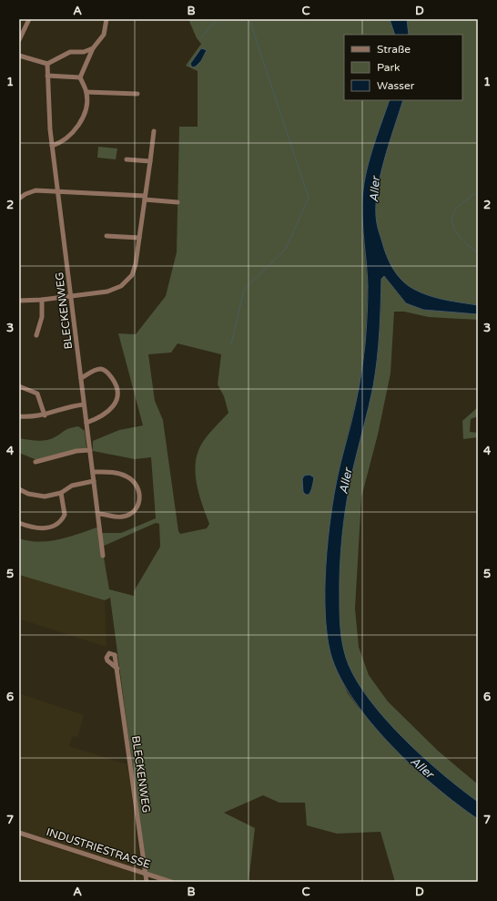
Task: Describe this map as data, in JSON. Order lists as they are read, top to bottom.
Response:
{
  "streets": {
    "street": ["BLECKENWEG", "INDUSTRIESTRASSE"]
  },
  "crossings": [
    ["BLECKENWEG", "INDUSTRIESTRASSE"]
  ],
  "water": ["Aller"],
  "legend": ["Straße", "Park", "Wasser"],
  "grid": {
    "columns": [
      "A",
      "B",
      "C",
      "D"
    ],
    "rows": [
      "1",
      "2",
      "3",
      "4",
      "5",
      "6",
      "7"
    ]
  }
}
